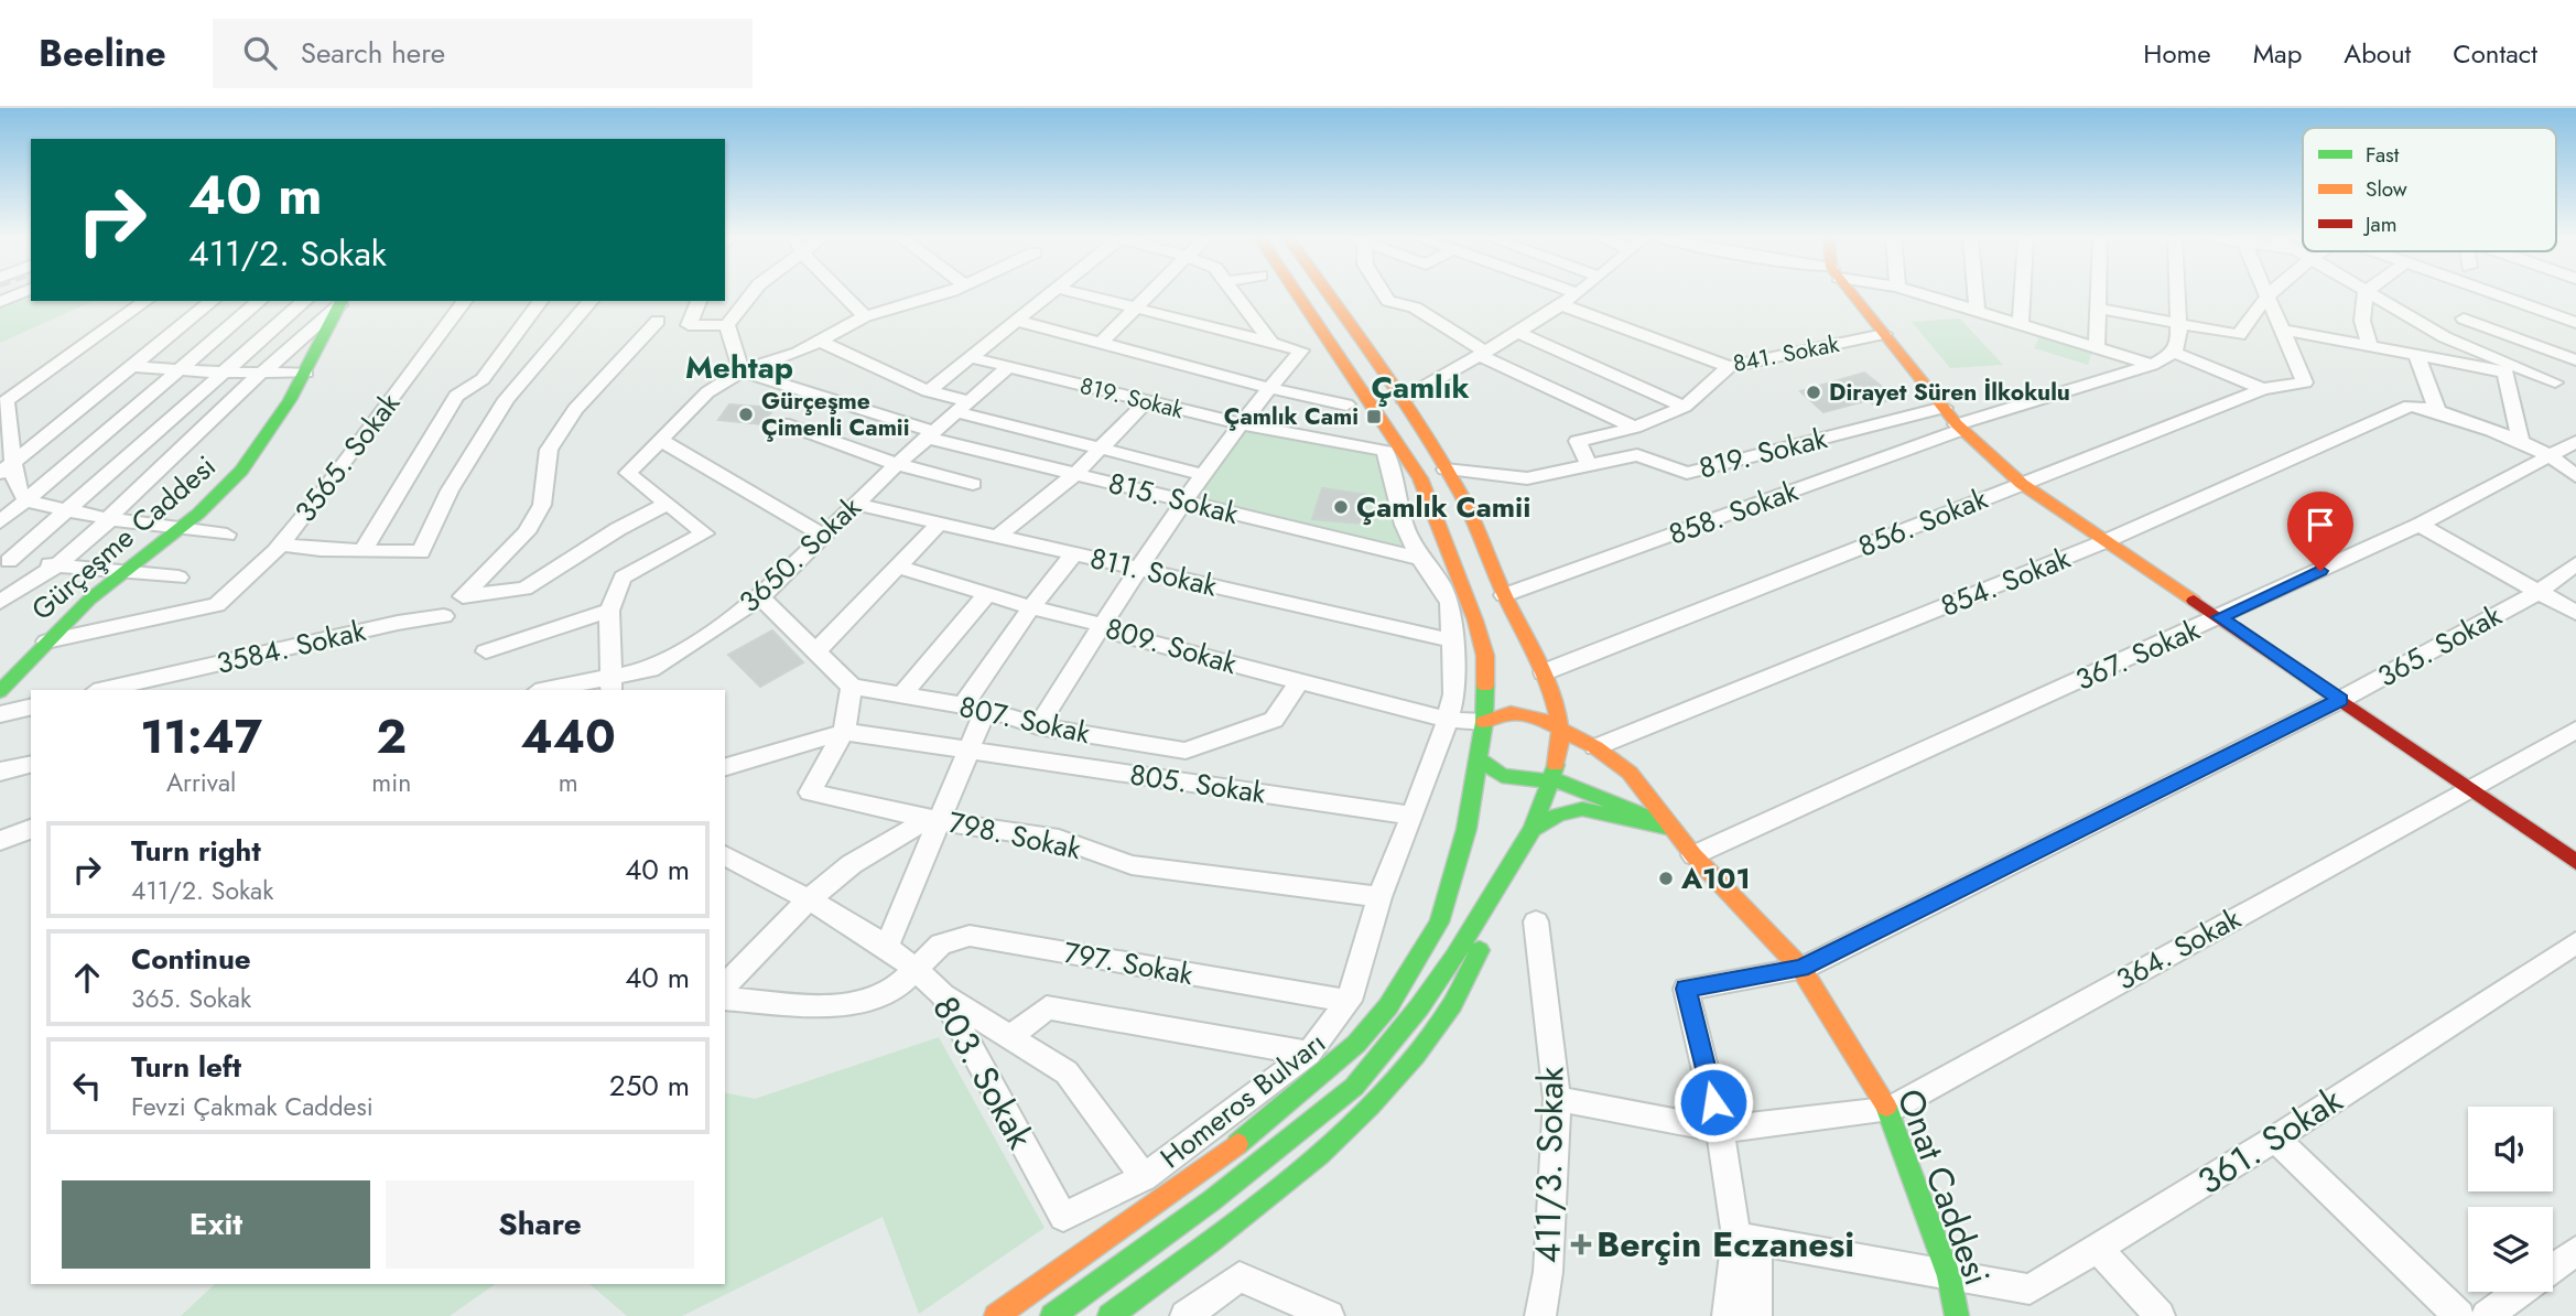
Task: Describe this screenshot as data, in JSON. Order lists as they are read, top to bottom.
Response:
{
  "streets": {
    "main road": ["Gürçeşme Caddesi", "Homeros Bulvarı", "Onat Caddesi"],
    "street": [
      "841. Sokak",
      "819. Sokak",
      "3565. Sokak",
      "815. Sokak",
      "858. Sokak",
      "856. Sokak",
      "3650. Sokak",
      "811. Sokak",
      "854. Sokak",
      "809. Sokak",
      "365. Sokak",
      "3584. Sokak",
      "367. Sokak",
      "807. Sokak",
      "805. Sokak",
      "798. Sokak",
      "364. Sokak",
      "797. Sokak",
      "803. Sokak",
      "361. Sokak",
      "411/3. Sokak"
    ]
  },
  "crossings": [
    ["819. Sokak", "3650. Sokak"],
    ["3565. Sokak", "Gürçeşme Caddesi"],
    ["815. Sokak", "3650. Sokak"],
    ["3650. Sokak", "811. Sokak"],
    ["854. Sokak", "Onat Caddesi"],
    ["809. Sokak", "807. Sokak"],
    ["809. Sokak", "Homeros Bulvarı"],
    ["809. Sokak", "Onat Caddesi"],
    ["365. Sokak", "Onat Caddesi"],
    ["367. Sokak", "Onat Caddesi"],
    ["807. Sokak", "798. Sokak"],
    ["805. Sokak", "798. Sokak"],
    ["364. Sokak", "Onat Caddesi"],
    ["797. Sokak", "803. Sokak"],
    ["Homeros Bulvarı", "Onat Caddesi"],
    ["361. Sokak", "Onat Caddesi"]
  ],
  "districts": ["Mehtap", "Çamlık"],
  "places": {
    "other": [
      "Dirayet Süren İlkokulu",
      "Gürçeşme Çimenli Camii",
      "Çamlık Camii",
      "A101"
    ],
    "transit": ["Çamlık Cami"],
    "health": ["Berçin Eczanesi"]
  },
  "legend": ["Fast", "Slow", "Jam"],
  "page": {
    "header": "Beeline",
    "search": "Search here",
    "nav": [
      "Home",
      "Map",
      "About",
      "Contact"
    ],
    "turn": ["40 m", "411/2. Sokak"],
    "eta": [
      "11:47",
      "Arrival",
      "2",
      "min",
      "440",
      "m"
    ],
    "list": [
      {
        "name": "Turn right",
        "note": "411/2. Sokak",
        "value": "40 m"
      },
      {
        "name": "Continue",
        "note": "365. Sokak",
        "value": "40 m"
      },
      {
        "name": "Turn left",
        "note": "Fevzi Çakmak Caddesi",
        "value": "250 m"
      }
    ],
    "buttons": ["Exit", "Share"]
  }
}
